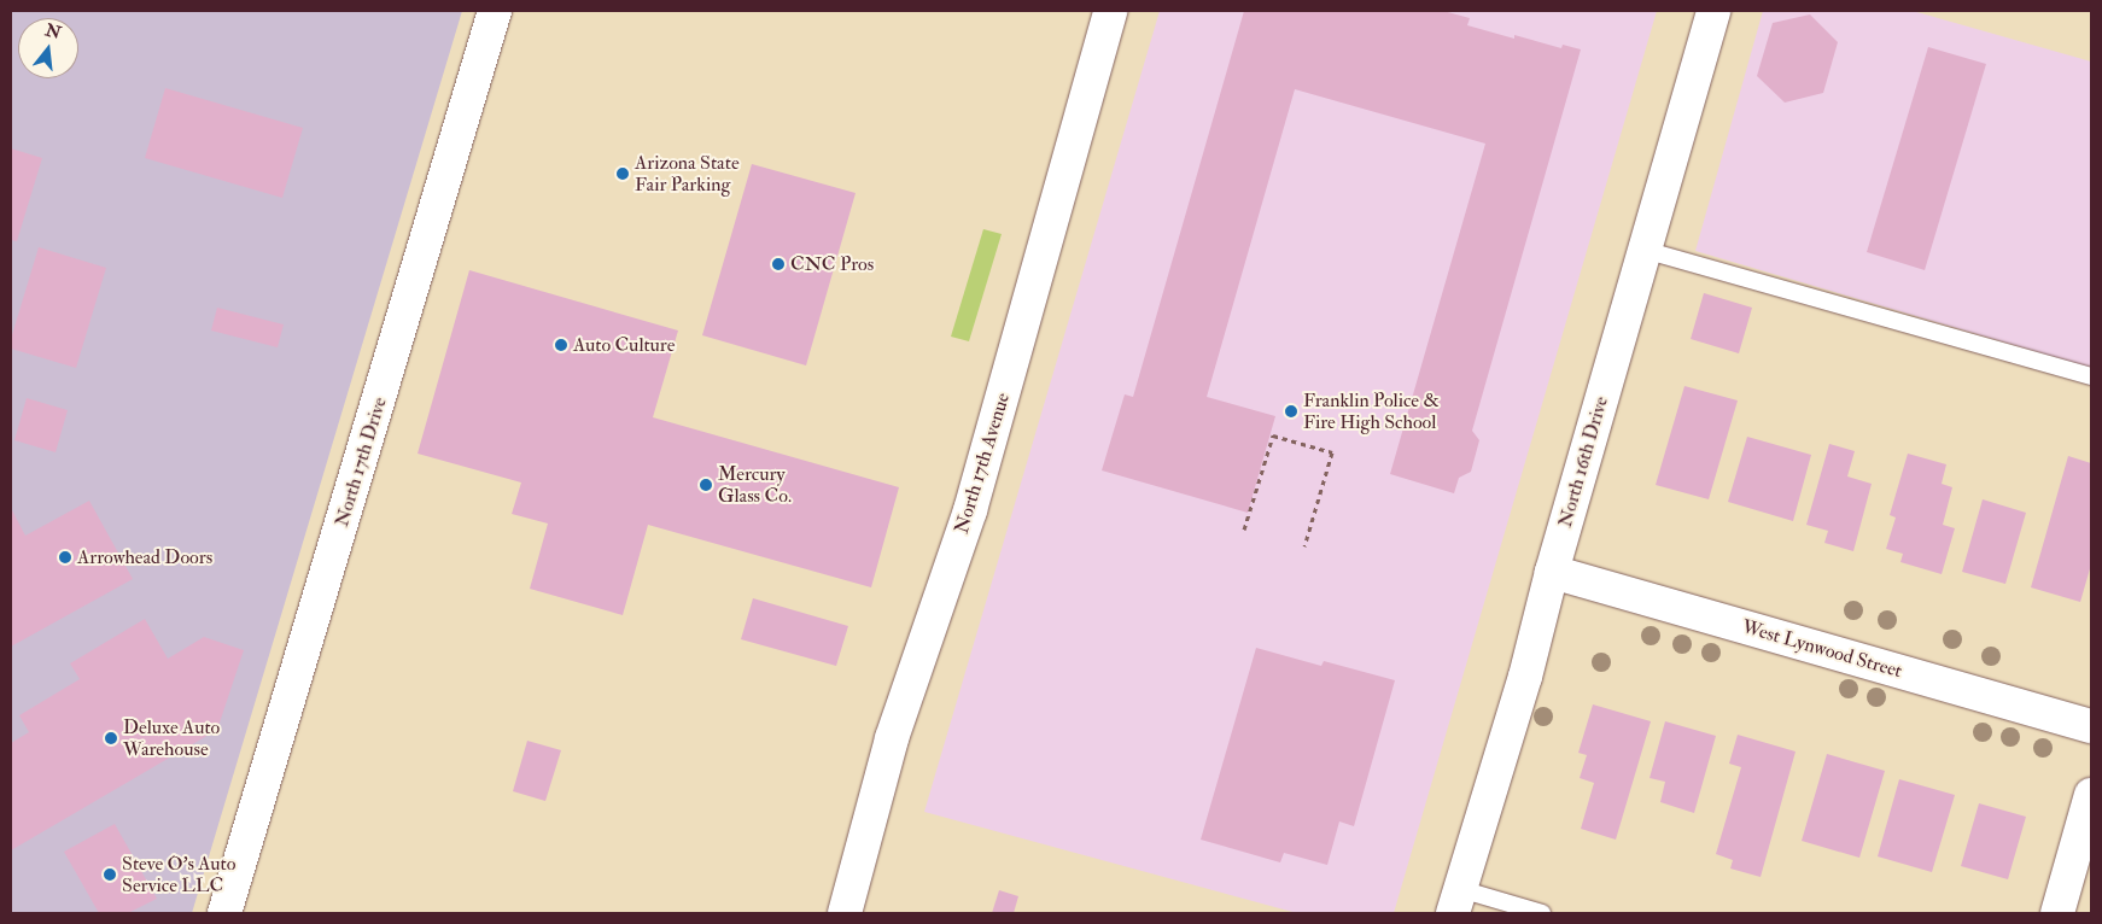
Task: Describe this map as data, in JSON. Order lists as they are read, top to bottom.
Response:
{
  "streets": {
    "street": [
      "North 17th Drive",
      "North 16th Drive",
      "North 17th Avenue",
      "West Lynwood Street"
    ]
  },
  "crossings": [
    ["North 16th Drive", "West Lynwood Street"]
  ],
  "places": [
    "Arizona State Fair Parking",
    "CNC Pros",
    "Auto Culture",
    "Franklin Police & Fire High School",
    "Mercury Glass Co.",
    "Arrowhead Doors",
    "Deluxe Auto Warehouse",
    "Steve O's Auto Service LLC"
  ],
  "north": "top"
}
